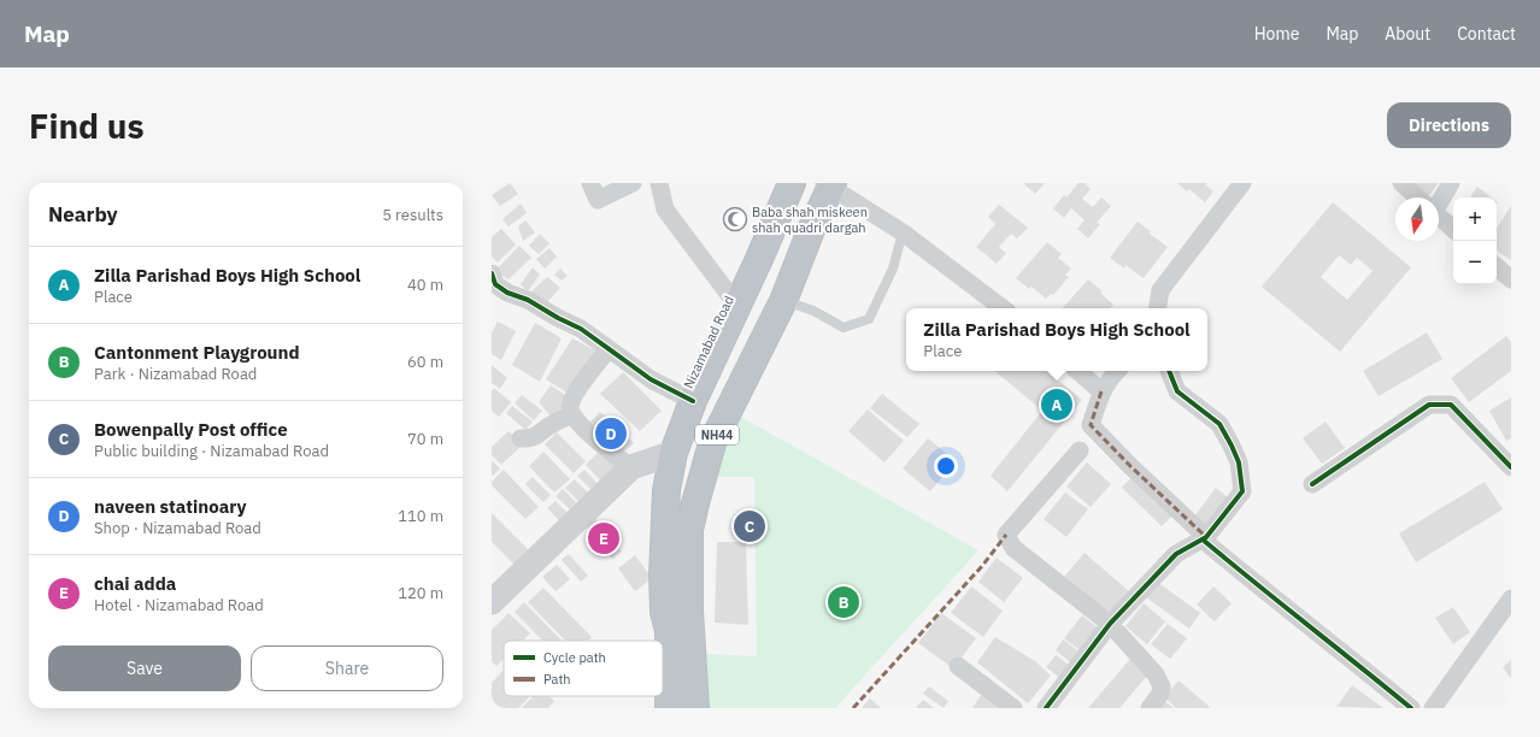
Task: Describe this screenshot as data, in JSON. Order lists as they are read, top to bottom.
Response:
{
  "streets": {
    "highway": ["Nizamabad Road", "NH44"]
  },
  "places": {
    "mosque": ["Baba shah miskeen shah quadri dargah"]
  },
  "legend": ["Cycle path", "Path"],
  "north": "bottom",
  "page": {
    "header": "Map",
    "nav": [
      "Home",
      "Map",
      "About",
      "Contact"
    ],
    "buttons": [
      "Directions",
      ["Save", "Share"]
    ],
    "title": "Find us",
    "heading": ["Nearby", "5 results"],
    "map_buttons": ["+", "−"],
    "list": [
      {
        "mark": "A",
        "name": "Zilla Parishad Boys High School",
        "note": "Place",
        "value": "40 m"
      },
      {
        "mark": "B",
        "name": "Cantonment Playground",
        "note": "Park · Nizamabad Road",
        "value": "60 m"
      },
      {
        "mark": "C",
        "name": "Bowenpally Post office",
        "note": "Public building · Nizamabad Road",
        "value": "70 m"
      },
      {
        "mark": "D",
        "name": "naveen statinoary",
        "note": "Shop · Nizamabad Road",
        "value": "110 m"
      },
      {
        "mark": "E",
        "name": "chai adda",
        "note": "Hotel · Nizamabad Road",
        "value": "120 m"
      }
    ],
    "popup": ["Zilla Parishad Boys High School", "Place"],
    "pins": [
      "A",
      "D",
      "C",
      "E",
      "B"
    ]
  }
}
